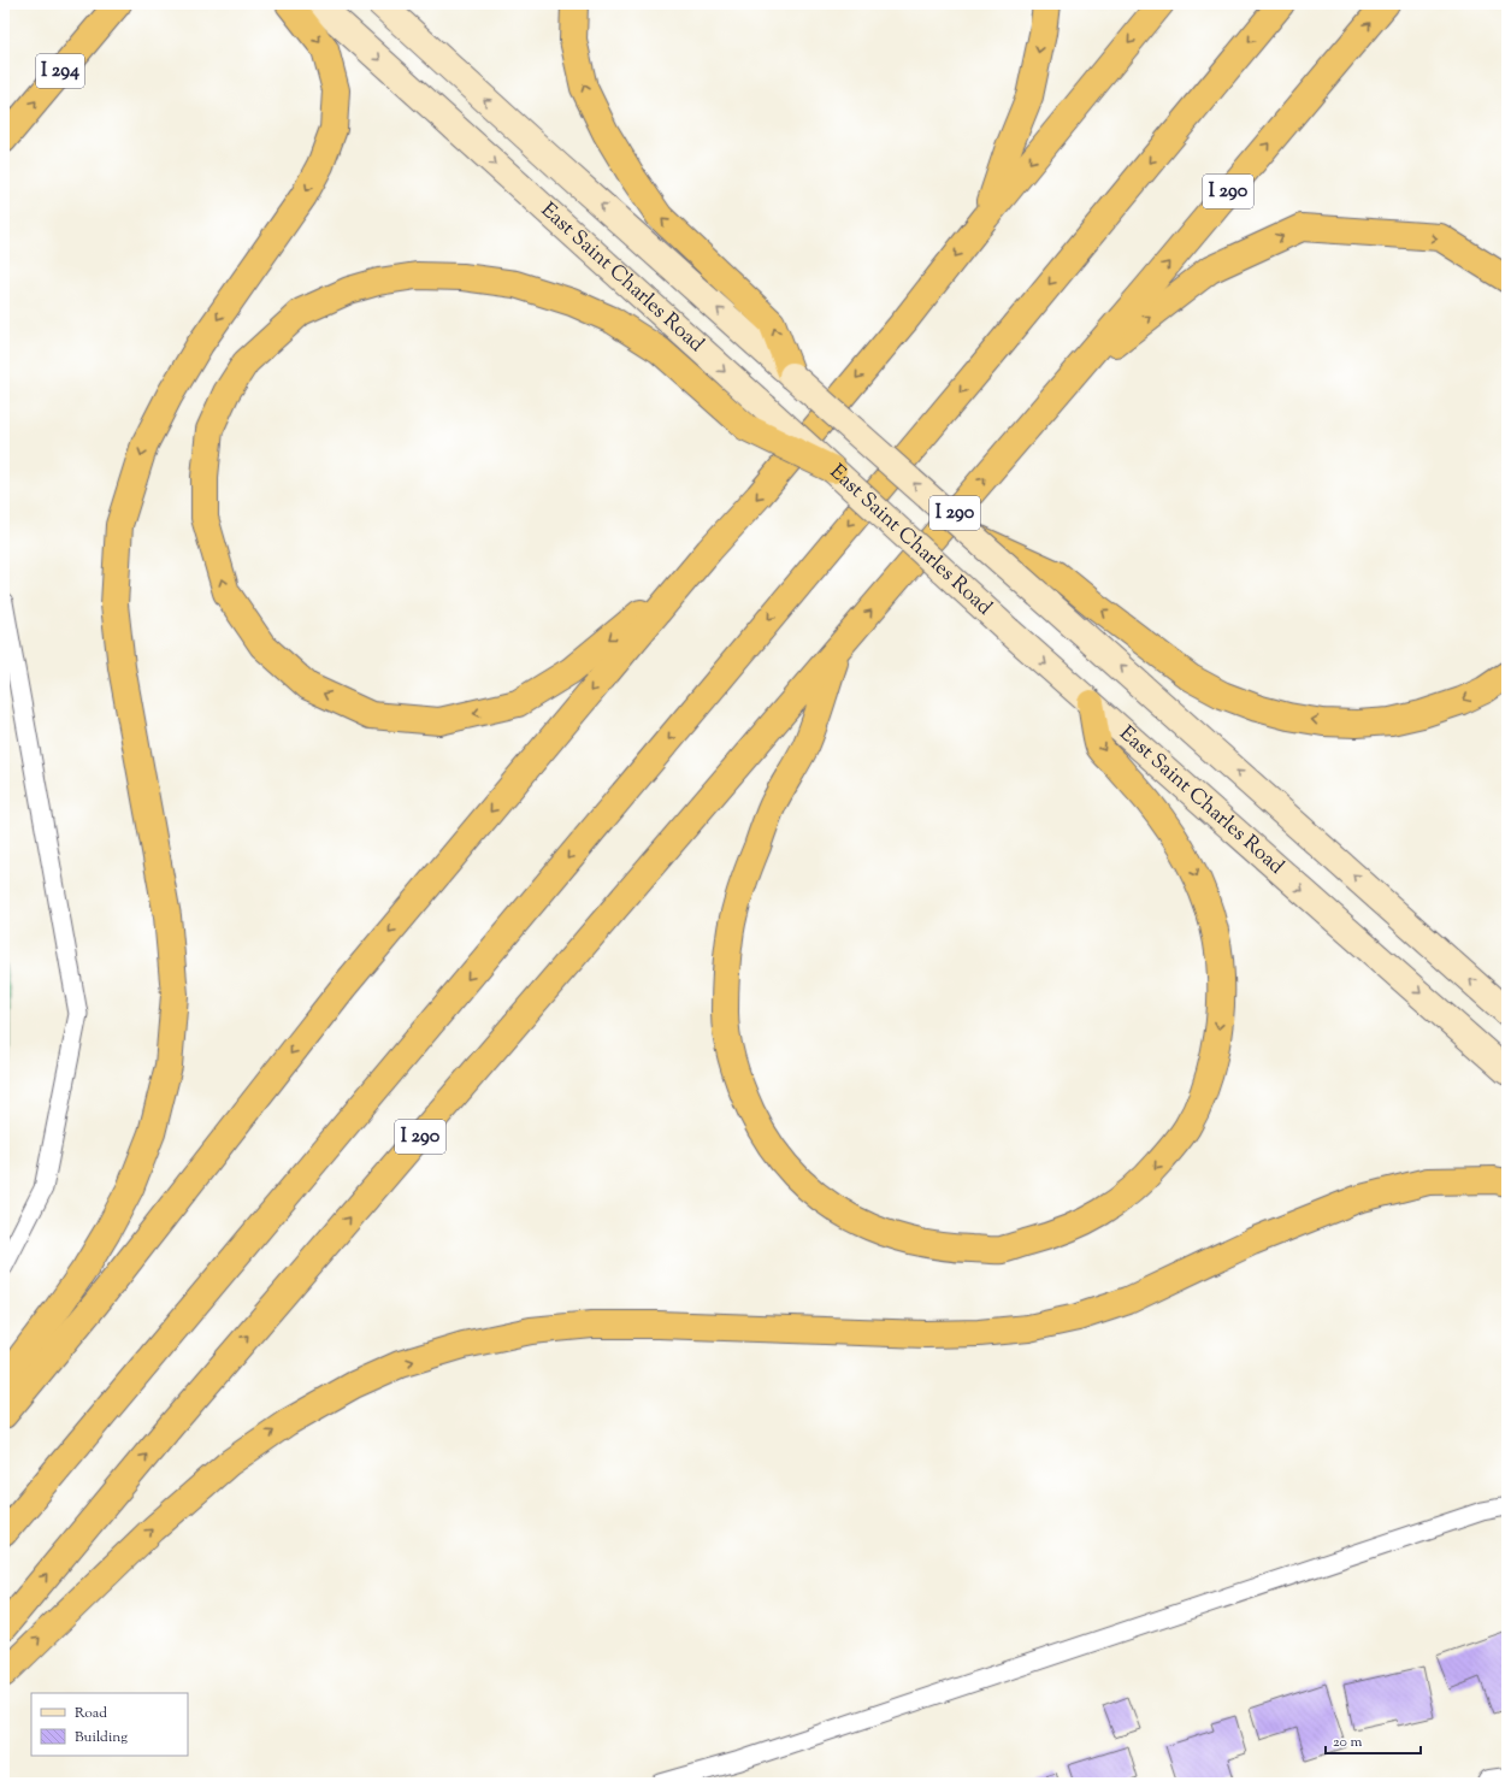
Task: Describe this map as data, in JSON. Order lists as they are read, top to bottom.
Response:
{
  "streets": {
    "highway": ["I 294", "I 290"],
    "main road": ["East Saint Charles Road"]
  },
  "legend": ["Road", "Building"],
  "scale_bar": "20 m"
}
